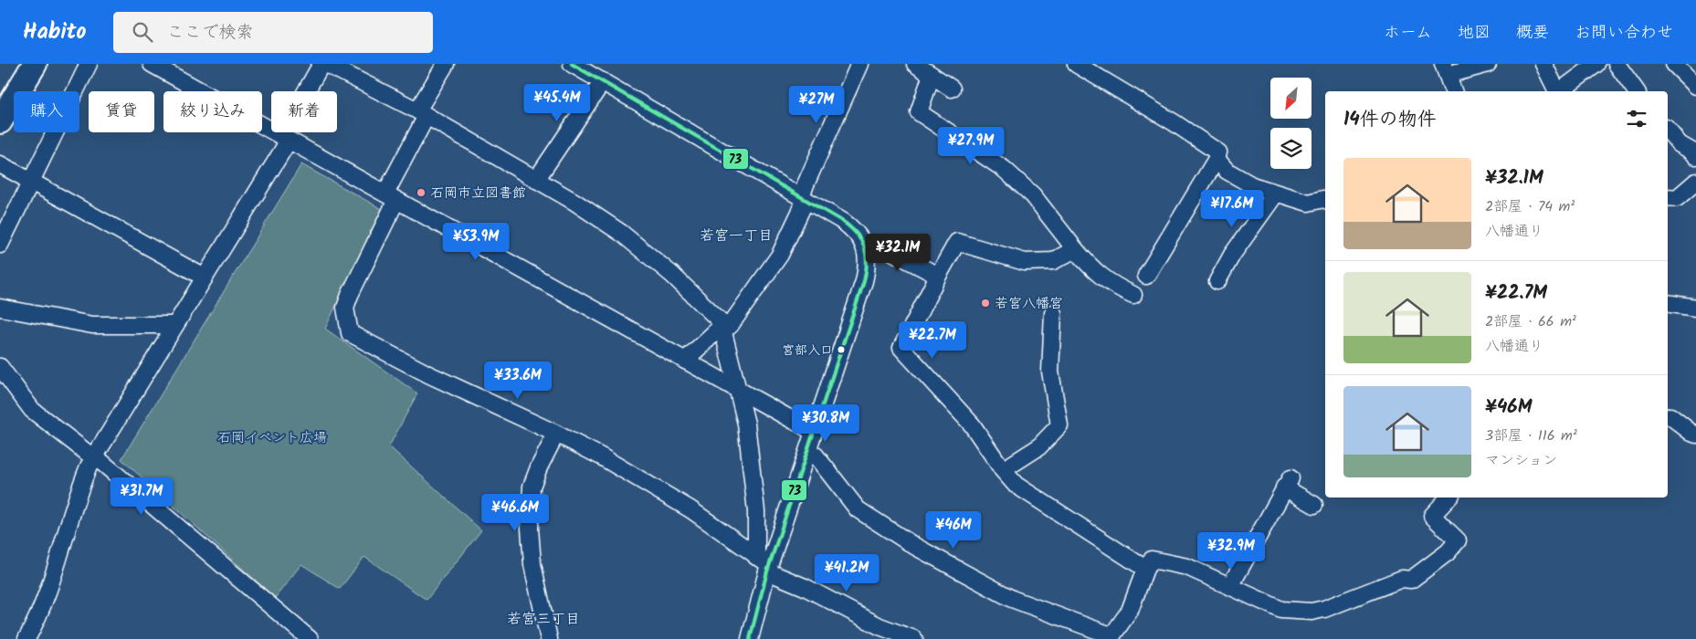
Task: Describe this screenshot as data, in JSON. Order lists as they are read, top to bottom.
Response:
{
  "districts": ["若宮一丁目", "若宮三丁目"],
  "parks": ["石岡イベント広場"],
  "places": ["石岡市立図書館", "若宮八幡宮", "宮部入口"],
  "lines": ["transit line 73"],
  "north": "bottom left",
  "page": {
    "header": "Habito",
    "search": "ここで検索",
    "nav": [
      "ホーム",
      "地図",
      "概要",
      "お問い合わせ"
    ],
    "price": [
      "¥45.4M",
      "¥27M",
      "¥27.9M",
      "¥17.6M",
      "¥53.9M",
      "¥32.1M",
      "¥22.7M",
      "¥33.6M",
      "¥30.8M",
      "¥31.7M",
      "¥46.6M",
      "¥46M",
      "¥32.9M",
      "¥41.2M"
    ],
    "chip": [
      "購入",
      "賃貸",
      "絞り込み",
      "新着"
    ],
    "heading": "14件の物件",
    "list": [
      {
        "name": "¥32.1M",
        "note": "2部屋 · 74 m² · 八幡通り"
      },
      {
        "name": "¥22.7M",
        "note": "2部屋 · 66 m² · 八幡通り"
      },
      {
        "name": "¥46M",
        "note": "3部屋 · 116 m² · マンション"
      }
    ]
  }
}
